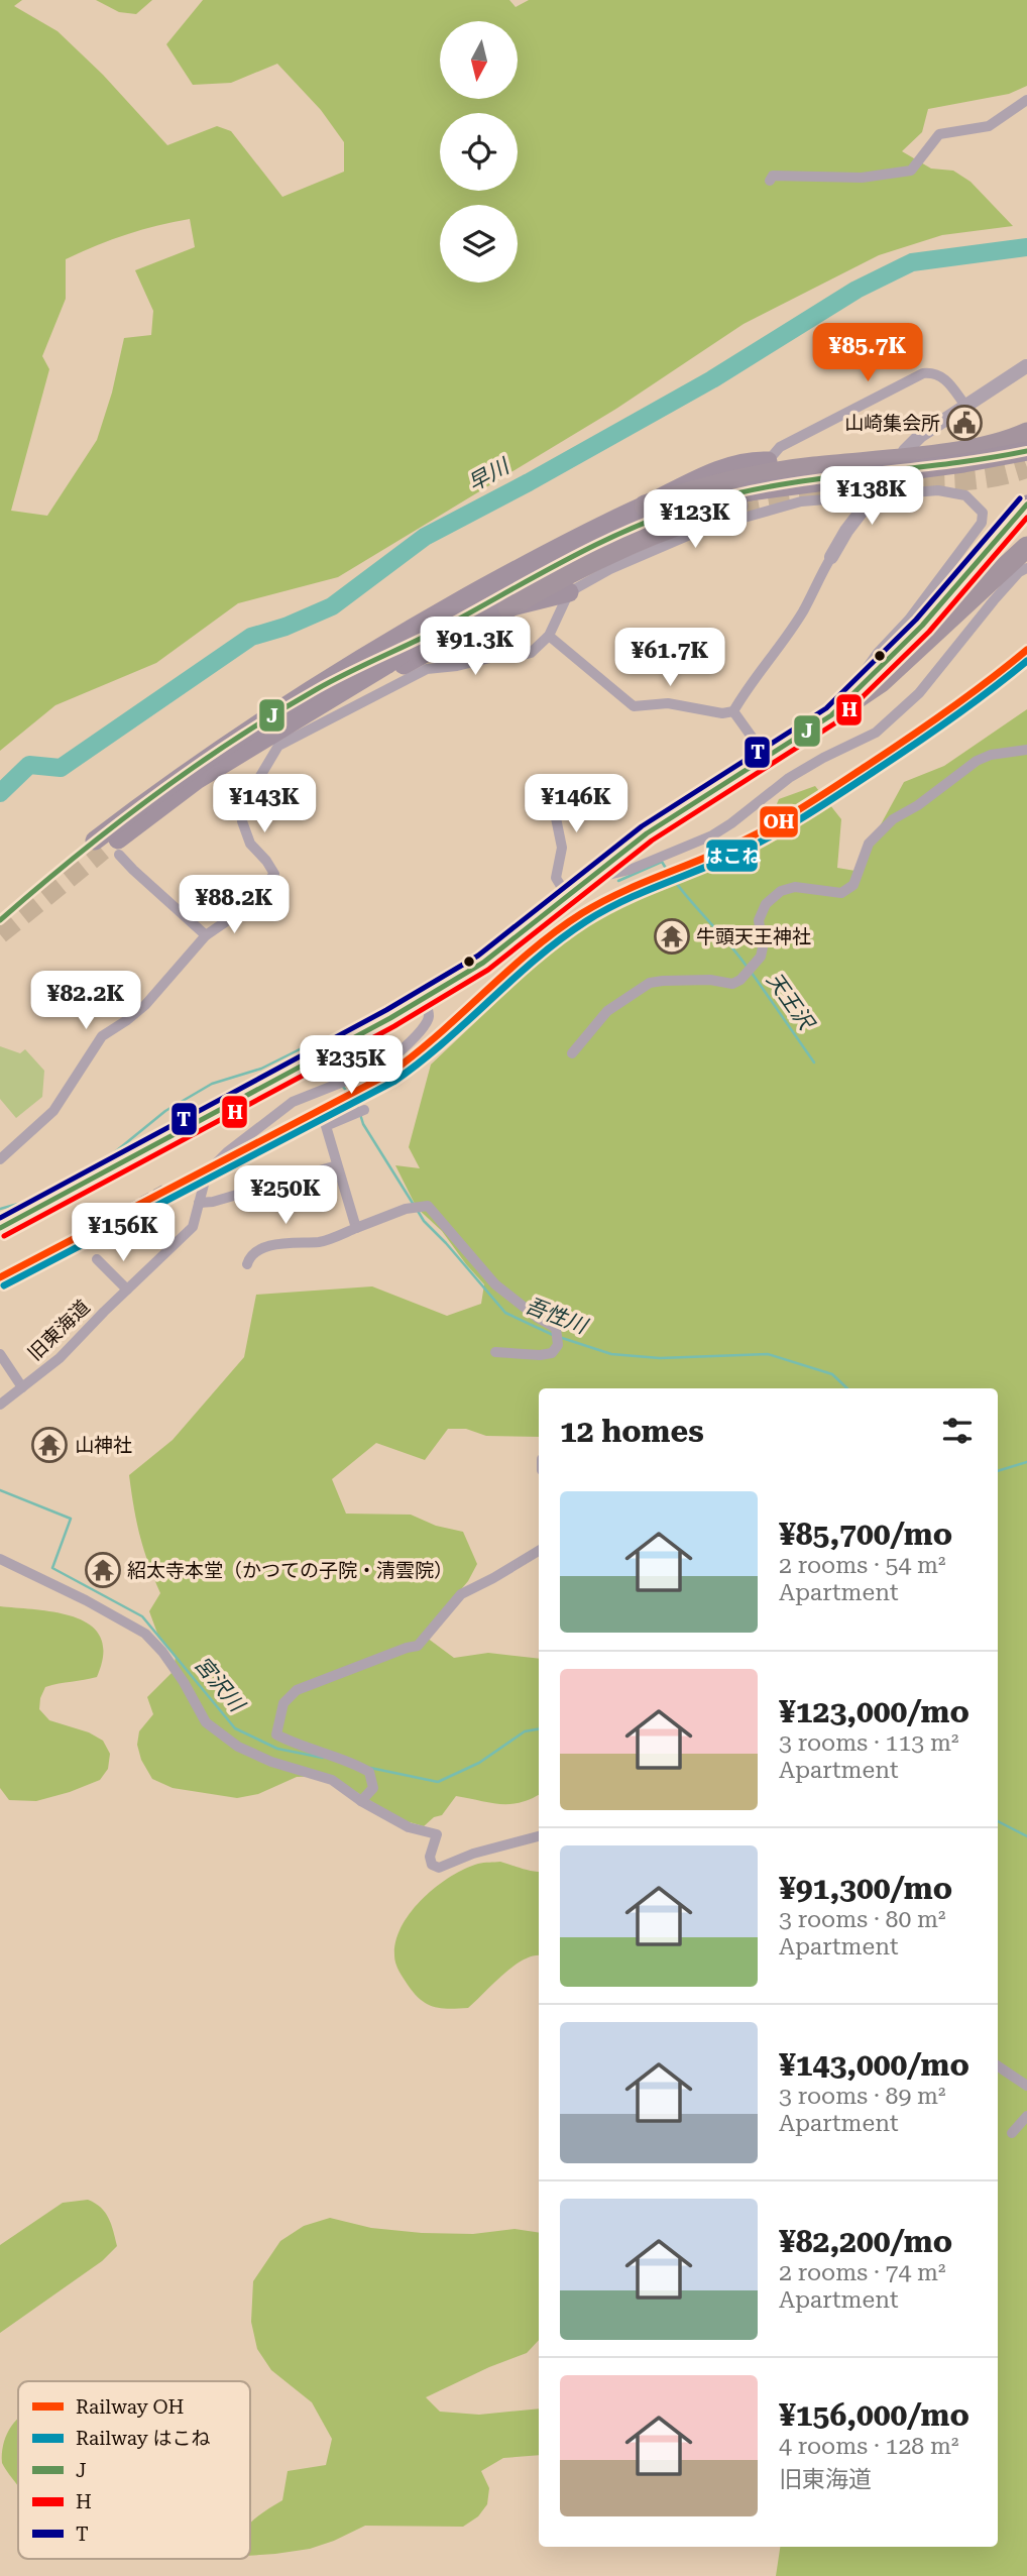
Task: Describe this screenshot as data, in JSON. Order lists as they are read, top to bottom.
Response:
{
  "streets": {
    "street": ["旧東海道"]
  },
  "water": [
    "早川",
    "天王沢",
    "吾性川",
    "宮沢川"
  ],
  "places": {
    "public building": ["山崎集会所"],
    "temple": ["牛頭天王神社", "山神社", "紹太寺本堂（かつての子院・清雲院）"]
  },
  "lines": [
    "transit line J",
    "transit line T",
    "transit line H",
    "rail line OH",
    "rail line はこね"
  ],
  "legend": [
    "Railway OH",
    "Railway はこね",
    "J",
    "H",
    "T"
  ],
  "north": "bottom",
  "page": {
    "price": [
      "¥85.7K",
      "¥138K",
      "¥123K",
      "¥91.3K",
      "¥61.7K",
      "¥143K",
      "¥146K",
      "¥88.2K",
      "¥82.2K",
      "¥235K",
      "¥250K",
      "¥156K"
    ],
    "heading": "12 homes",
    "list": [
      {
        "name": "¥85,700/mo",
        "note": "2 rooms · 54 m² · Apartment"
      },
      {
        "name": "¥123,000/mo",
        "note": "3 rooms · 113 m² · Apartment"
      },
      {
        "name": "¥91,300/mo",
        "note": "3 rooms · 80 m² · Apartment"
      },
      {
        "name": "¥143,000/mo",
        "note": "3 rooms · 89 m² · Apartment"
      },
      {
        "name": "¥82,200/mo",
        "note": "2 rooms · 74 m² · Apartment"
      },
      {
        "name": "¥156,000/mo",
        "note": "4 rooms · 128 m² · 旧東海道"
      }
    ]
  }
}
